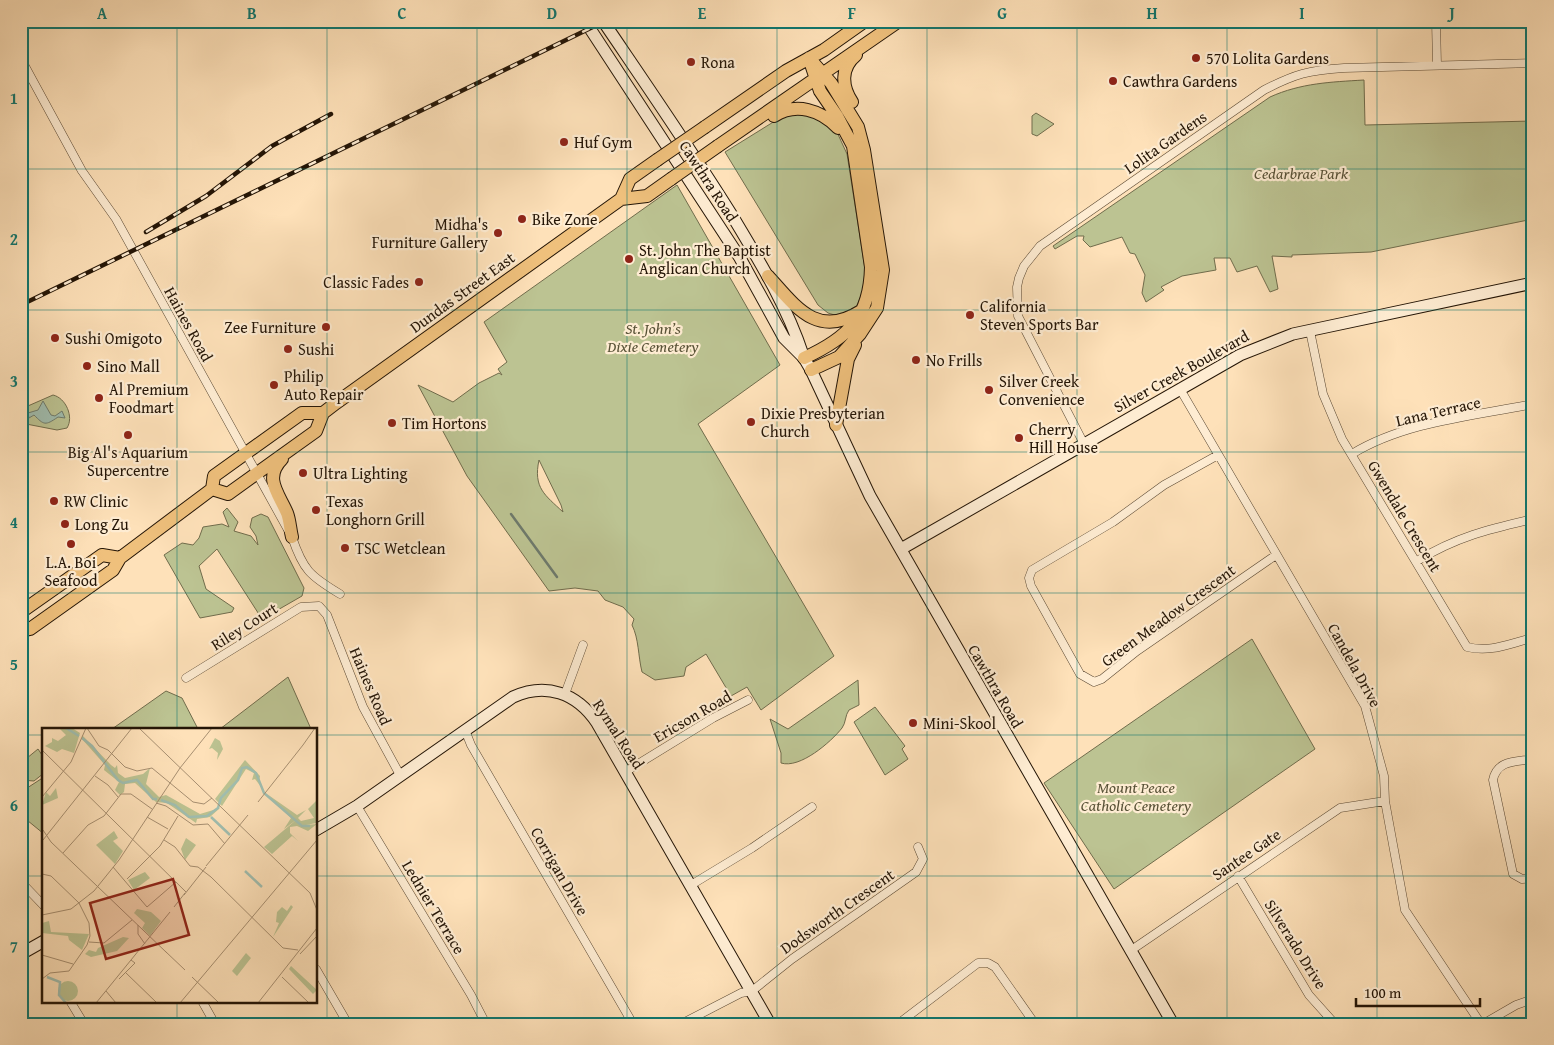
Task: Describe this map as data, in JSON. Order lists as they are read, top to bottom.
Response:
{
  "streets": {
    "main road": [
      "Cawthra Road",
      "Dundas Street East",
      "Silver Creek Boulevard",
      "Rymal Road"
    ],
    "street": [
      "Lolita Gardens",
      "Haines Road",
      "Lana Terrace",
      "Gwendale Crescent",
      "Green Meadow Crescent",
      "Riley Court",
      "Candela Drive",
      "Ericson Road",
      "Santee Gate",
      "Corrigan Drive",
      "Lednier Terrace",
      "Dodsworth Crescent",
      "Silverado Drive"
    ]
  },
  "crossings": [
    ["Lolita Gardens", "Silver Creek Boulevard"],
    ["Cawthra Road", "Silver Creek Boulevard"],
    ["Cawthra Road", "Santee Gate"],
    ["Dundas Street East", "Haines Road"],
    ["Haines Road", "Riley Court"],
    ["Haines Road", "Rymal Road"],
    ["Silver Creek Boulevard", "Gwendale Crescent"],
    ["Silver Creek Boulevard", "Candela Drive"],
    ["Lana Terrace", "Gwendale Crescent"],
    ["Green Meadow Crescent", "Candela Drive"],
    ["Candela Drive", "Santee Gate"],
    ["Ericson Road", "Rymal Road"],
    ["Rymal Road", "Corrigan Drive"],
    ["Rymal Road", "Lednier Terrace"],
    ["Rymal Road", "Dodsworth Crescent"],
    ["Santee Gate", "Silverado Drive"]
  ],
  "parks": ["Cedarbrae Park", "St. John’s Dixie Cemetery", "Mount Peace Catholic Cemetery"],
  "places": [
    "570 Lolita Gardens",
    "Rona",
    "Cawthra Gardens",
    "Huf Gym",
    "Bike Zone",
    "Midha's Furniture Gallery",
    "St. John The Baptist Anglican Church",
    "Classic Fades",
    "California Steven Sports Bar",
    "Zee Furniture",
    "Sushi Omigoto",
    "Sushi",
    "No Frills",
    "Sino Mall",
    "Philip Auto Repair",
    "Silver Creek Convenience",
    "Al Premium Foodmart",
    "Dixie Presbyterian Church",
    "Tim Hortons",
    "Big Al's Aquarium Supercentre",
    "Cherry Hill House",
    "Ultra Lighting",
    "RW Clinic",
    "Texas Longhorn Grill",
    "Long Zu",
    "L.A. Boi Seafood",
    "TSC Wetclean",
    "Mini-Skool"
  ],
  "scale_bar": "100 m",
  "grid": {
    "columns": [
      "A",
      "B",
      "C",
      "D",
      "E",
      "F",
      "G",
      "H",
      "I",
      "J"
    ],
    "rows": [
      "1",
      "2",
      "3",
      "4",
      "5",
      "6",
      "7"
    ]
  }
}
